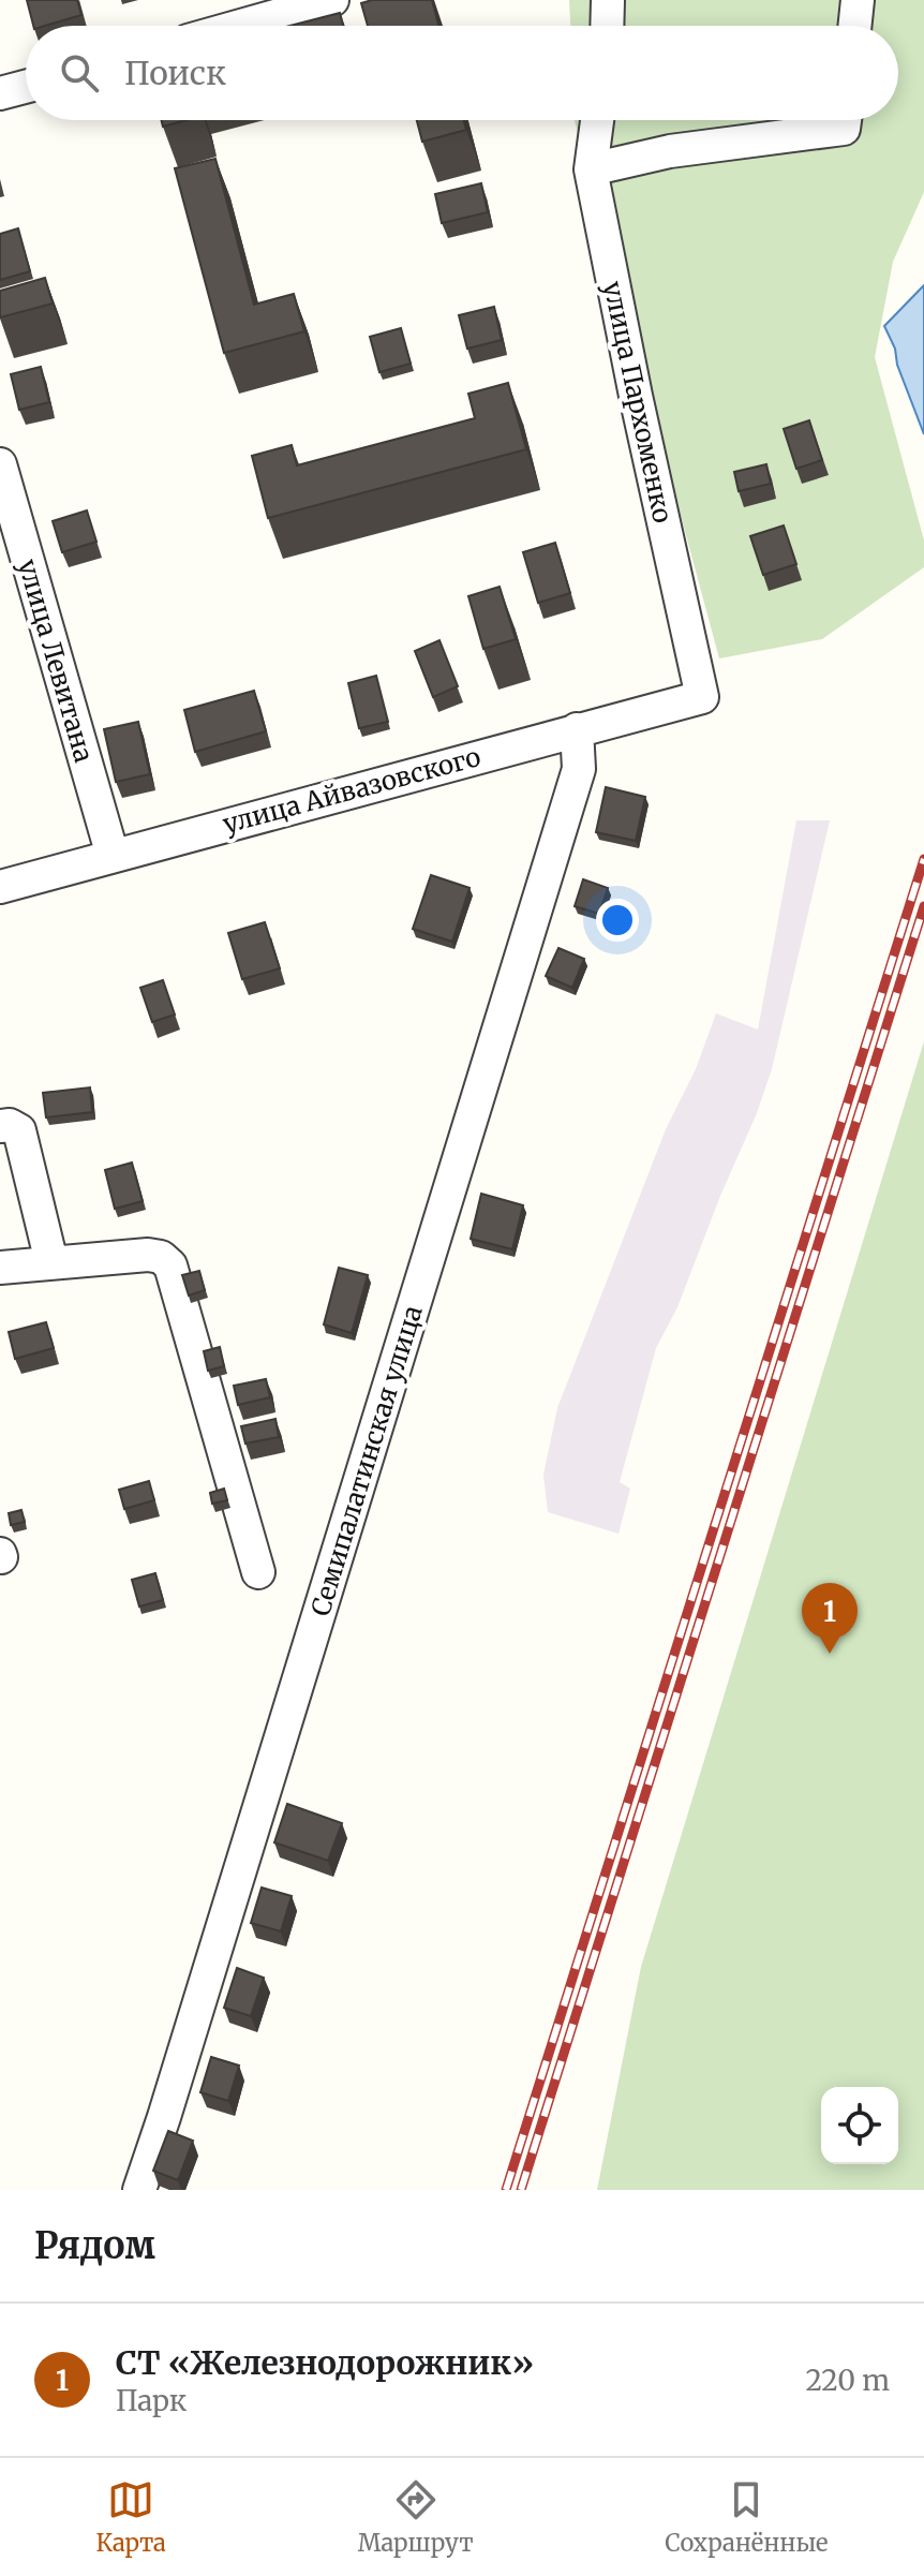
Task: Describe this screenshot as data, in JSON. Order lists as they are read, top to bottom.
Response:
{
  "streets": {
    "street": [
      "улица Пархоменко",
      "улица Левитана",
      "улица Айвазовского",
      "Семипалатинская улица"
    ]
  },
  "crossings": [
    ["улица Пархоменко", "улица Айвазовского"],
    ["улица Левитана", "улица Айвазовского"],
    ["улица Айвазовского", "Семипалатинская улица"]
  ],
  "page": {
    "search": "Поиск",
    "pins": "1",
    "heading": "Рядом",
    "list": [
      {
        "mark": "1",
        "name": "СТ «Железнодорожник»",
        "note": "Парк",
        "value": "220 m"
      }
    ],
    "nav": ["Карта", "Маршрут", "Сохранённые"]
  }
}
